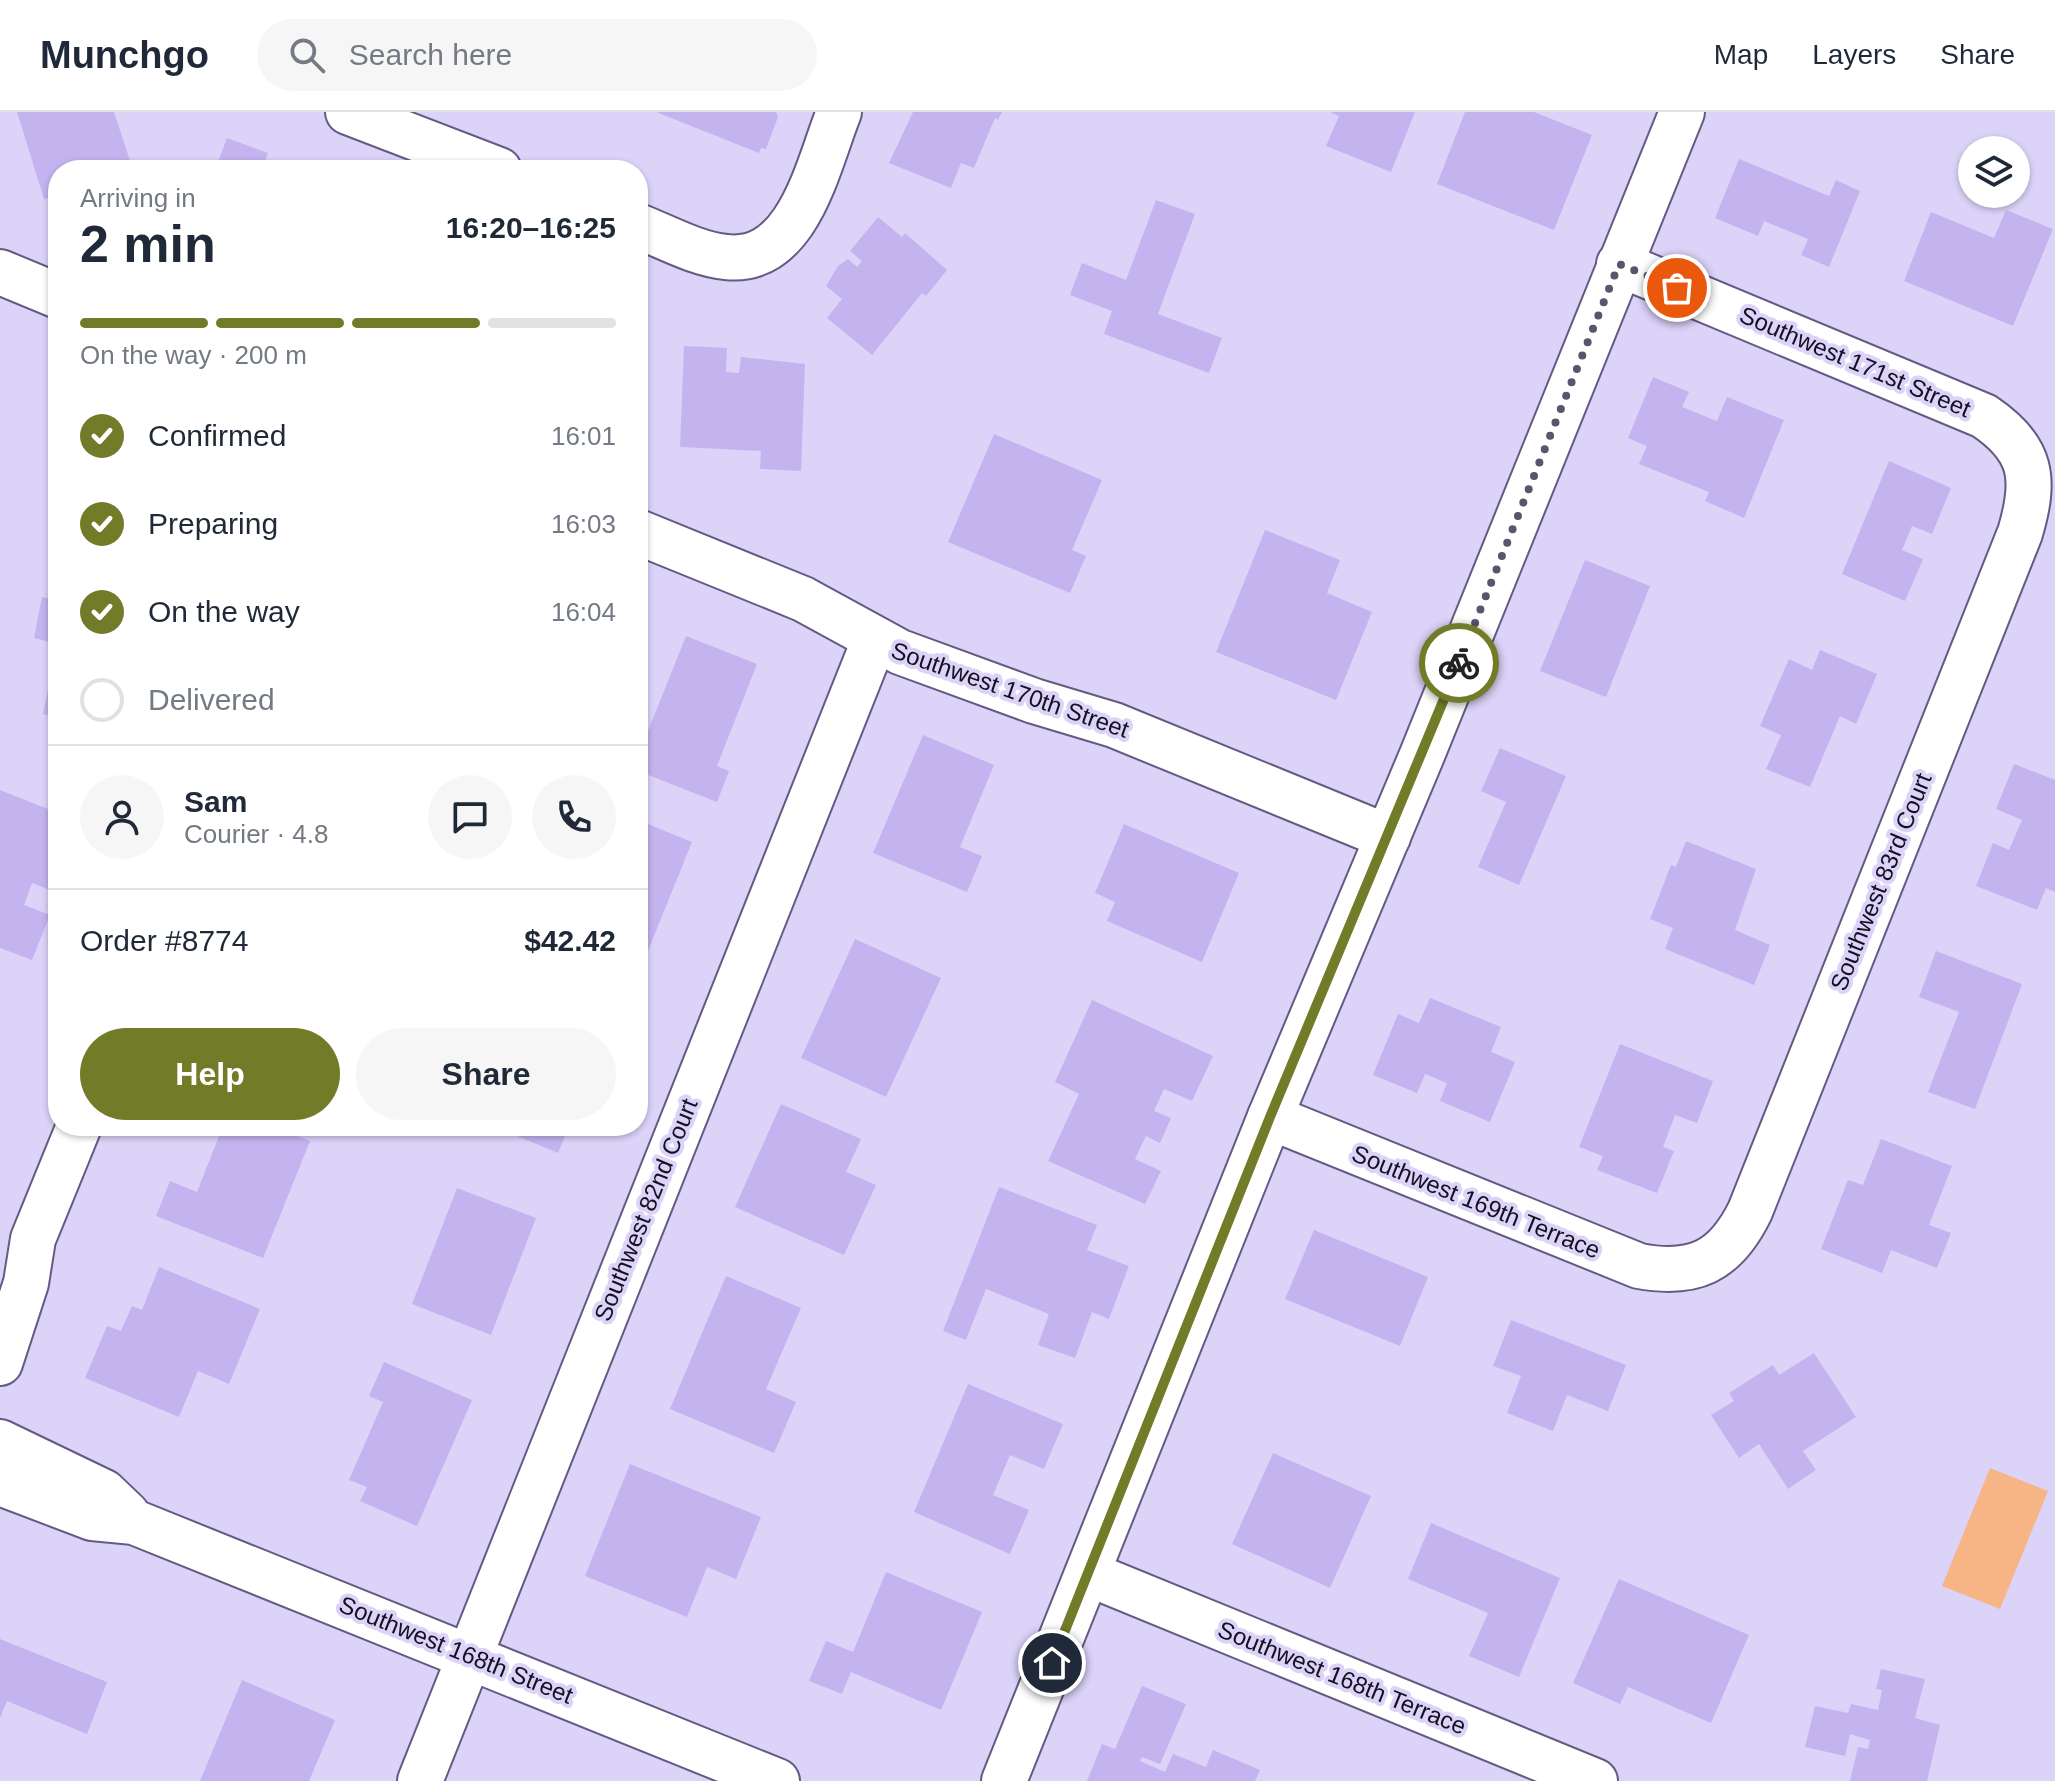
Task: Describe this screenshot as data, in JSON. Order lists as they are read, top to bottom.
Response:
{
  "streets": {
    "street": [
      "Southwest 171st Street",
      "Southwest 170th Street",
      "Southwest 83rd Court",
      "Southwest 169th Terrace",
      "Southwest 82nd Court",
      "Southwest 168th Street",
      "Southwest 168th Terrace"
    ]
  },
  "crossings": [
    ["Southwest 171st Street", "Southwest 83rd Court"],
    ["Southwest 170th Street", "Southwest 82nd Court"],
    ["Southwest 83rd Court", "Southwest 169th Terrace"],
    ["Southwest 82nd Court", "Southwest 168th Street"]
  ],
  "page": {
    "header": "Munchgo",
    "search": "Search here",
    "nav": ["Map", "Layers", "Share"],
    "heading": ["2 min", "Arriving in", "16:20–16:25"],
    "panel": [
      "Sam",
      "Courier · 4.8",
      "Order #8774",
      "$42.42"
    ],
    "bar": "On the way · 200 m",
    "list": [
      ["Confirmed", "16:01"],
      ["Preparing", "16:03"],
      ["On the way", "16:04"],
      "Delivered"
    ],
    "buttons": ["Help", "Share"]
  }
}
